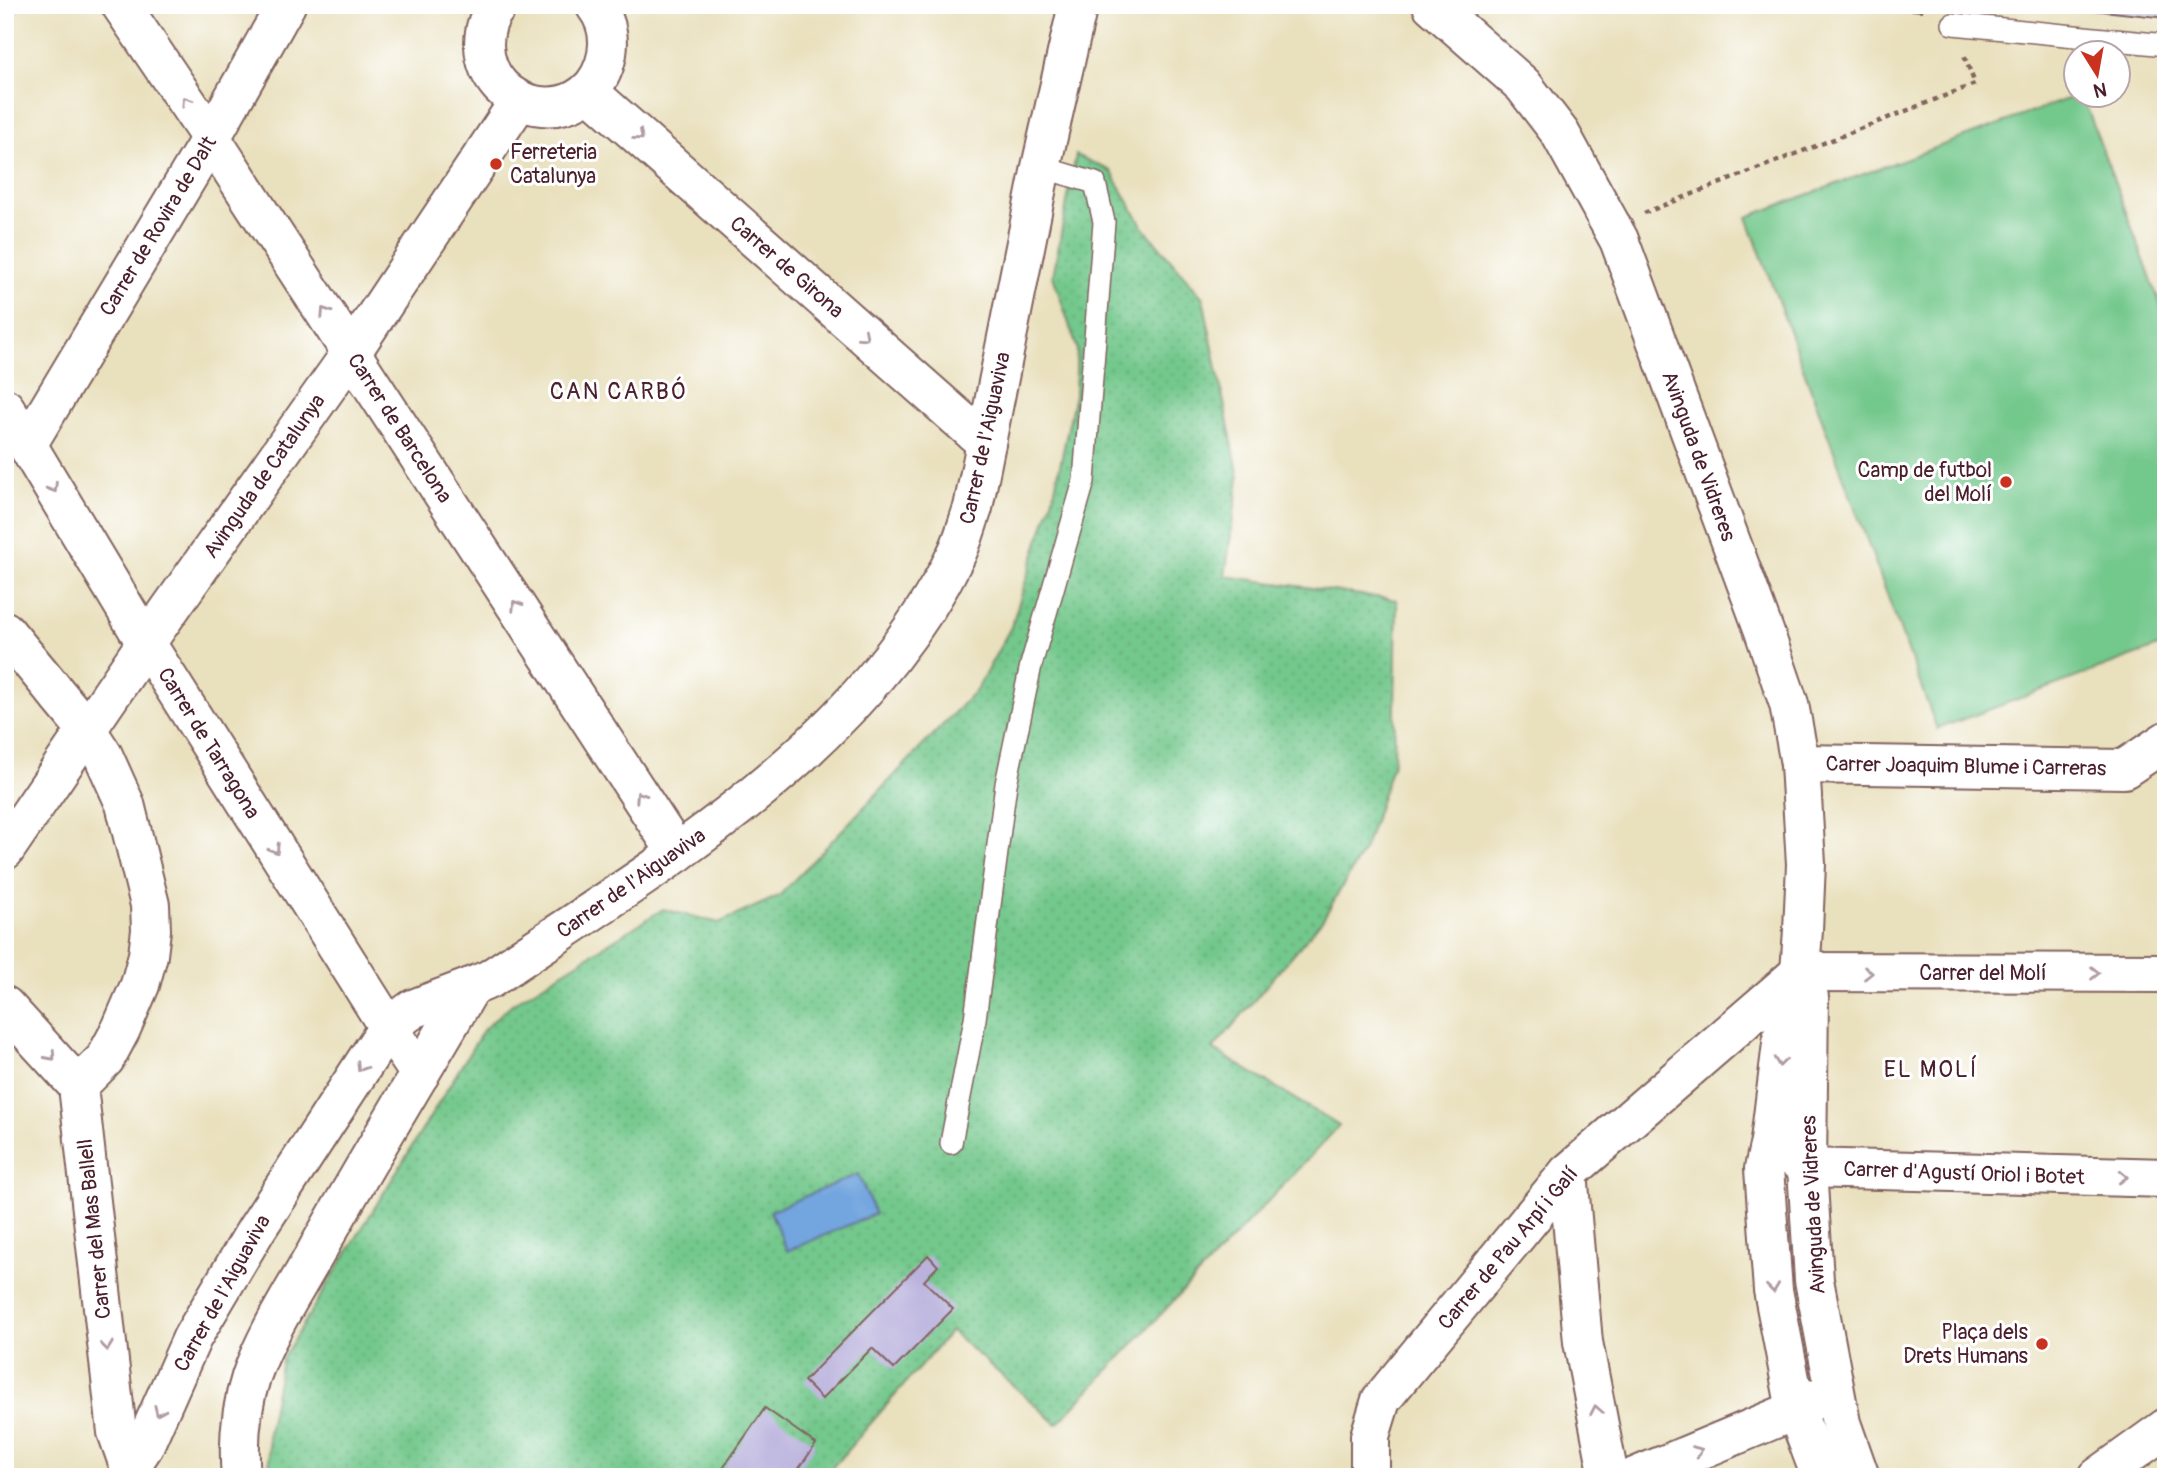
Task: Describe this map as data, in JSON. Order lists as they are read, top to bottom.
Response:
{
  "streets": {
    "street": [
      "Carrer de Rovira de Dalt",
      "Carrer de Girona",
      "Carrer de Barcelona",
      "Carrer de l'Aiguaviva",
      "Avinguda de Vidreres",
      "Avinguda de Catalunya",
      "Carrer de Tarragona",
      "Carrer Joaquim Blume i Carreras",
      "Carrer del Molí",
      "Carrer d'Agustí Oriol i Botet",
      "Carrer del Mas Ballell",
      "Carrer de Pau Arpí i Galí"
    ]
  },
  "crossings": [
    ["Carrer de Rovira de Dalt", "Carrer de Barcelona"],
    ["Carrer de Rovira de Dalt", "Carrer de Tarragona"],
    ["Carrer de Girona", "Carrer de l'Aiguaviva"],
    ["Carrer de Barcelona", "Carrer de l'Aiguaviva"],
    ["Carrer de Barcelona", "Avinguda de Catalunya"],
    ["Carrer de l'Aiguaviva", "Carrer de Tarragona"],
    ["Carrer de l'Aiguaviva", "Carrer del Mas Ballell"],
    ["Avinguda de Vidreres", "Carrer Joaquim Blume i Carreras"],
    ["Avinguda de Vidreres", "Carrer del Molí"],
    ["Avinguda de Vidreres", "Carrer d'Agustí Oriol i Botet"],
    ["Avinguda de Vidreres", "Carrer de Pau Arpí i Galí"],
    ["Avinguda de Catalunya", "Carrer de Tarragona"],
    ["Carrer del Molí", "Carrer de Pau Arpí i Galí"]
  ],
  "one_way": [
    "Carrer de Girona",
    "Carrer de Barcelona",
    "Carrer del Molí",
    "Carrer d'Agustí Oriol i Botet",
    "Carrer del Mas Ballell"
  ],
  "districts": ["CAN CARBÓ", "EL MOLÍ"],
  "places": ["Ferreteria Catalunya", "Camp de futbol del Molí", "Plaça dels Drets Humans"],
  "north": "bottom"
}
